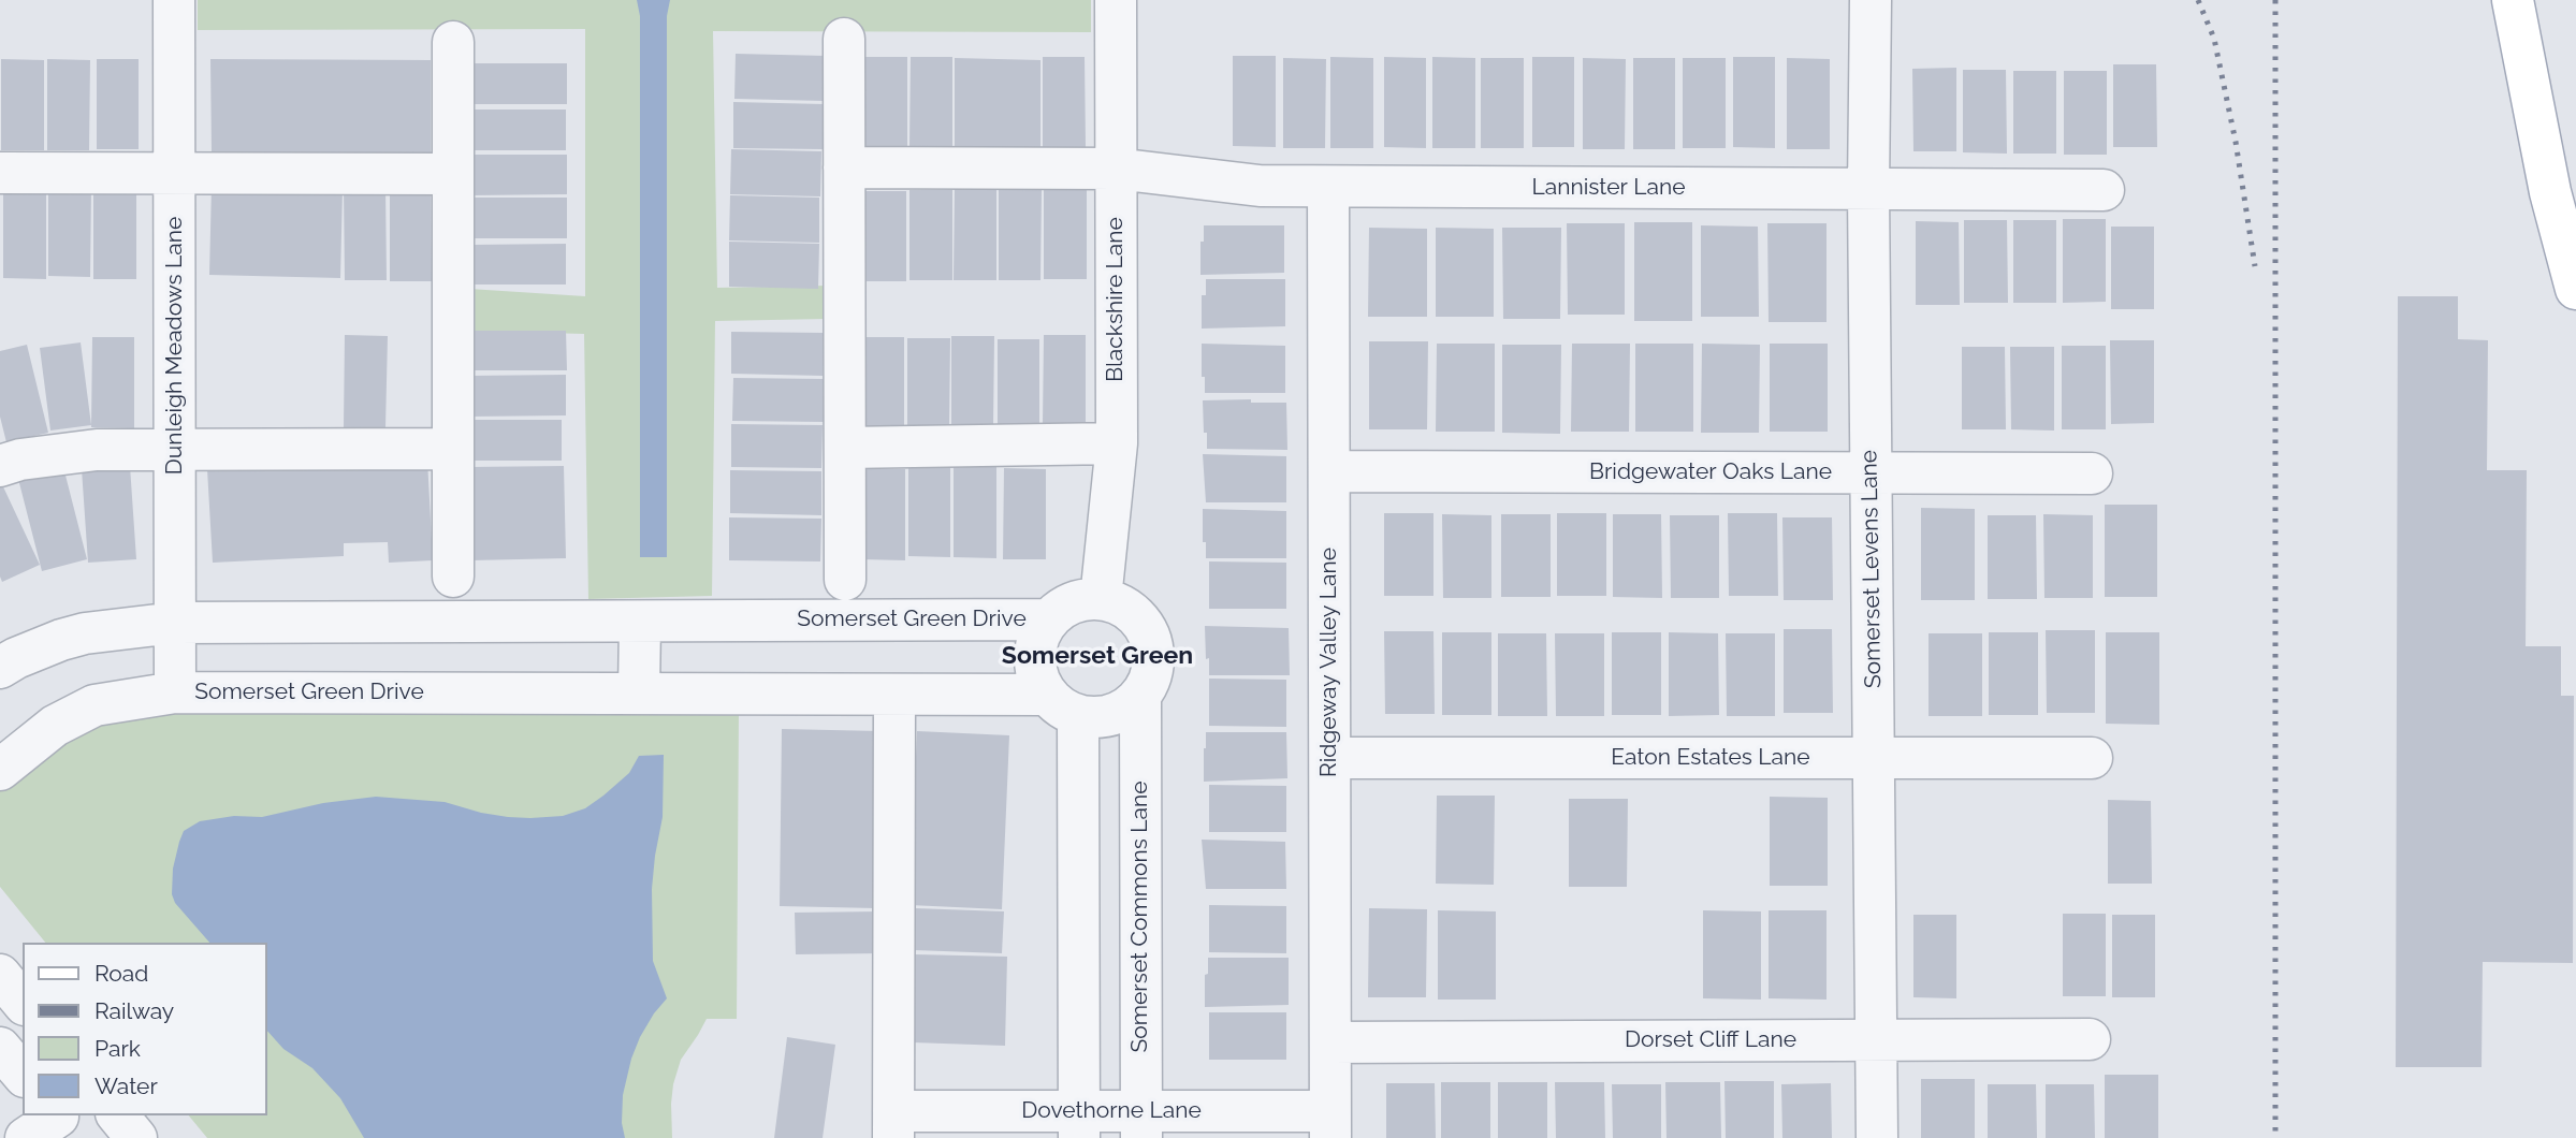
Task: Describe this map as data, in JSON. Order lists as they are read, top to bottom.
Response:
{
  "streets": {
    "street": [
      "Lannister Lane",
      "Blackshire Lane",
      "Dunleigh Meadows Lane",
      "Bridgewater Oaks Lane",
      "Somerset Levens Lane",
      "Somerset Green Drive",
      "Ridgeway Valley Lane",
      "Eaton Estates Lane",
      "Somerset Commons Lane",
      "Dorset Cliff Lane",
      "Dovethorne Lane"
    ]
  },
  "crossings": [
    ["Lannister Lane", "Blackshire Lane"],
    ["Lannister Lane", "Somerset Levens Lane"],
    ["Lannister Lane", "Ridgeway Valley Lane"],
    ["Blackshire Lane", "Somerset Green Drive"],
    ["Blackshire Lane", "Somerset Commons Lane"],
    ["Dunleigh Meadows Lane", "Somerset Green Drive"],
    ["Bridgewater Oaks Lane", "Somerset Levens Lane"],
    ["Bridgewater Oaks Lane", "Ridgeway Valley Lane"],
    ["Somerset Levens Lane", "Eaton Estates Lane"],
    ["Somerset Levens Lane", "Dorset Cliff Lane"],
    ["Somerset Green Drive", "Somerset Commons Lane"],
    ["Ridgeway Valley Lane", "Eaton Estates Lane"],
    ["Ridgeway Valley Lane", "Dorset Cliff Lane"],
    ["Ridgeway Valley Lane", "Dovethorne Lane"],
    ["Somerset Commons Lane", "Dovethorne Lane"]
  ],
  "districts": ["Somerset Green"],
  "legend": [
    "Road",
    "Railway",
    "Park",
    "Water"
  ]
}
